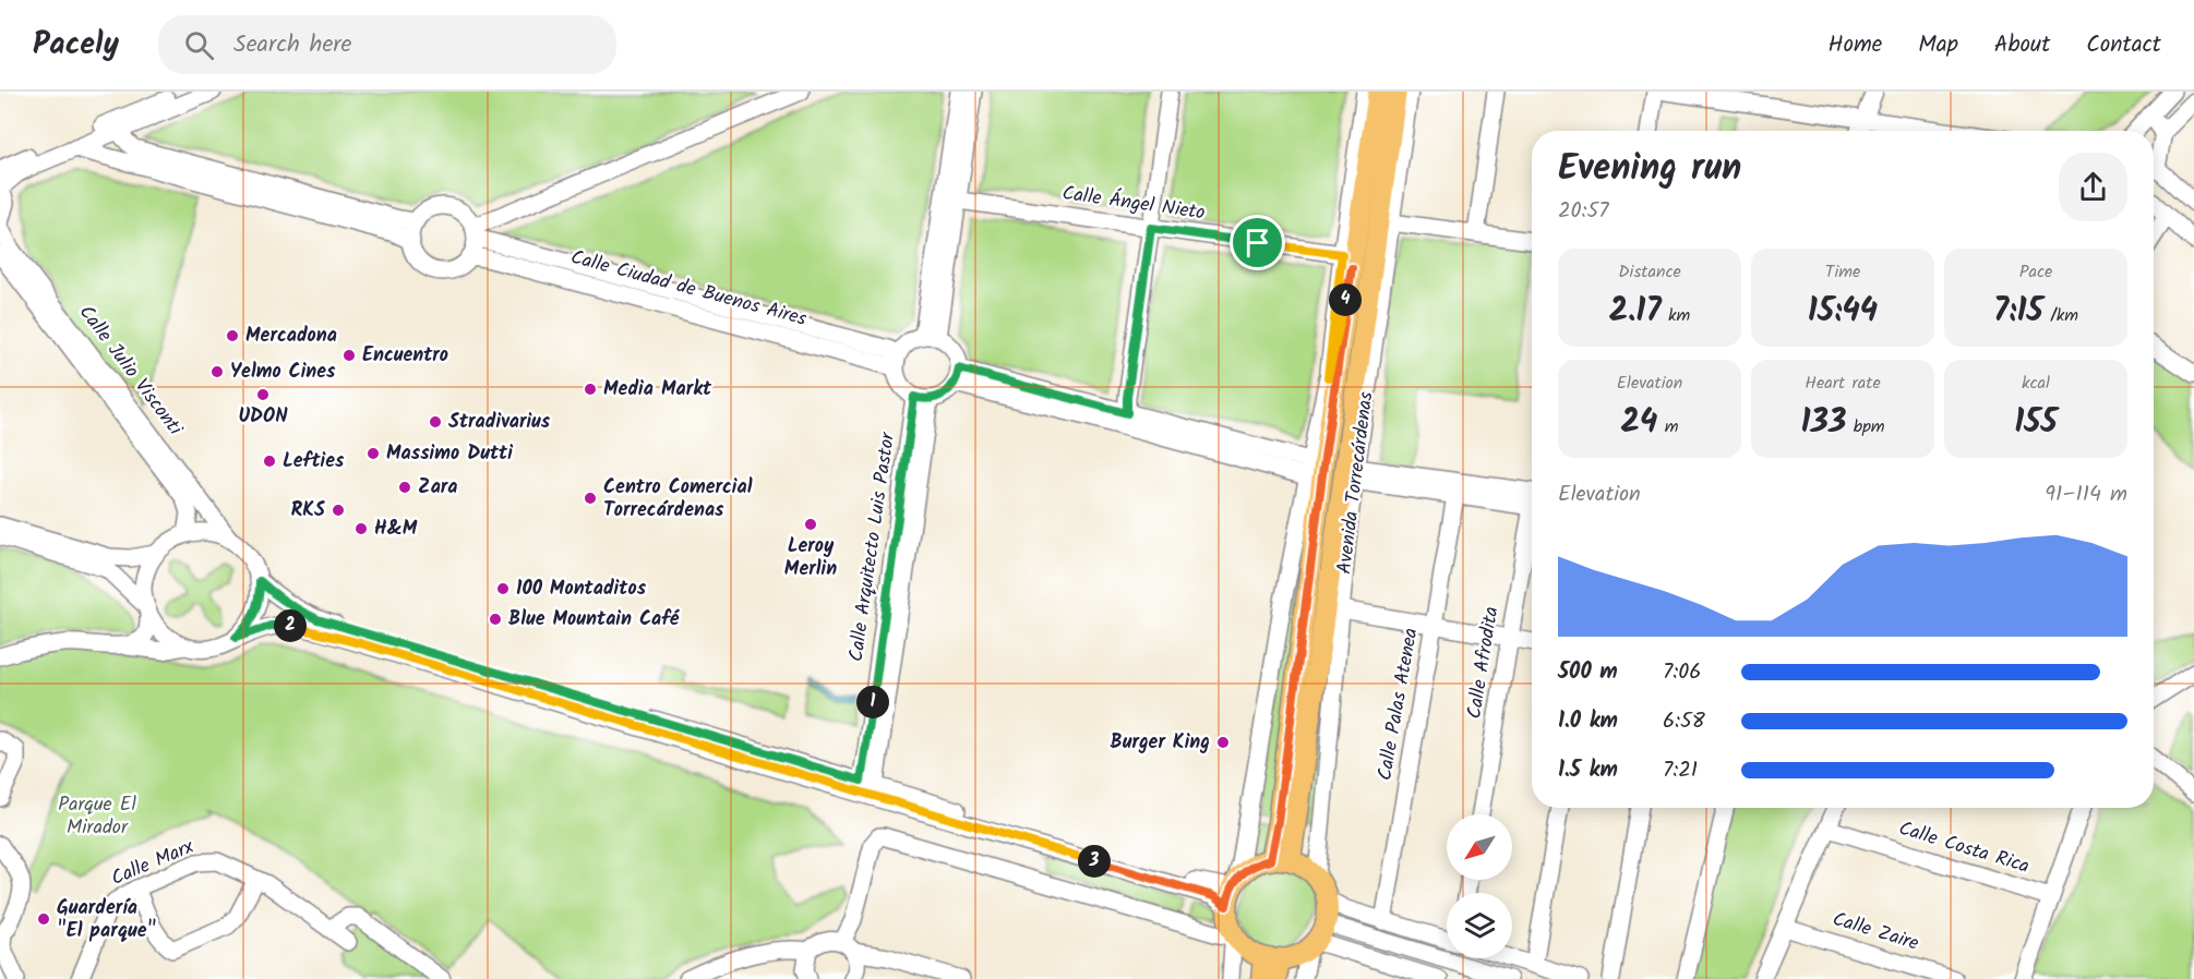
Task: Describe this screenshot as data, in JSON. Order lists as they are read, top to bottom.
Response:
{
  "streets": {
    "main road": ["Avenida Torrecárdenas"],
    "street": [
      "Calle Ángel Nieto",
      "Calle Ciudad de Buenos Aires",
      "Calle Julio Visconti",
      "Calle Arquitecto Luis Pastor",
      "Calle Afrodita",
      "Calle Palas Atenea",
      "Calle Costa Rica",
      "Calle Marx",
      "Calle Zaire"
    ]
  },
  "crossings": [
    ["Calle Ángel Nieto", "Avenida Torrecárdenas"],
    ["Calle Ciudad de Buenos Aires", "Calle Arquitecto Luis Pastor"]
  ],
  "parks": ["Parque El Mirador"],
  "places": [
    "Mercadona",
    "Encuentro",
    "Yelmo Cines",
    "Media Markt",
    "UDON",
    "Stradivarius",
    "Massimo Dutti",
    "Lefties",
    "Zara",
    "Centro Comercial Torrecárdenas",
    "RKS",
    "Leroy Merlin",
    "H&M",
    "100 Montaditos",
    "Blue Mountain Café",
    "Burger King",
    "Guardería \"El parque\""
  ],
  "north": "bottom left",
  "page": {
    "header": "Pacely",
    "search": "Search here",
    "nav": [
      "Home",
      "Map",
      "About",
      "Contact"
    ],
    "heading": ["Evening run", "20:57"],
    "stats": [
      ["Distance", "2.17 km"],
      ["Time", "15:44"],
      ["Pace", "7:15 /km"],
      ["Elevation", "24 m"],
      ["Heart rate", "133 bpm"],
      ["kcal", "155"]
    ],
    "pins": [
      "4",
      "2",
      "1",
      "3"
    ],
    "chart": ["Elevation", "91–114 m"],
    "list": [
      {
        "name": "500 m",
        "note": "7:06"
      },
      {
        "name": "1.0 km",
        "note": "6:58"
      },
      {
        "name": "1.5 km",
        "note": "7:21"
      }
    ]
  }
}
